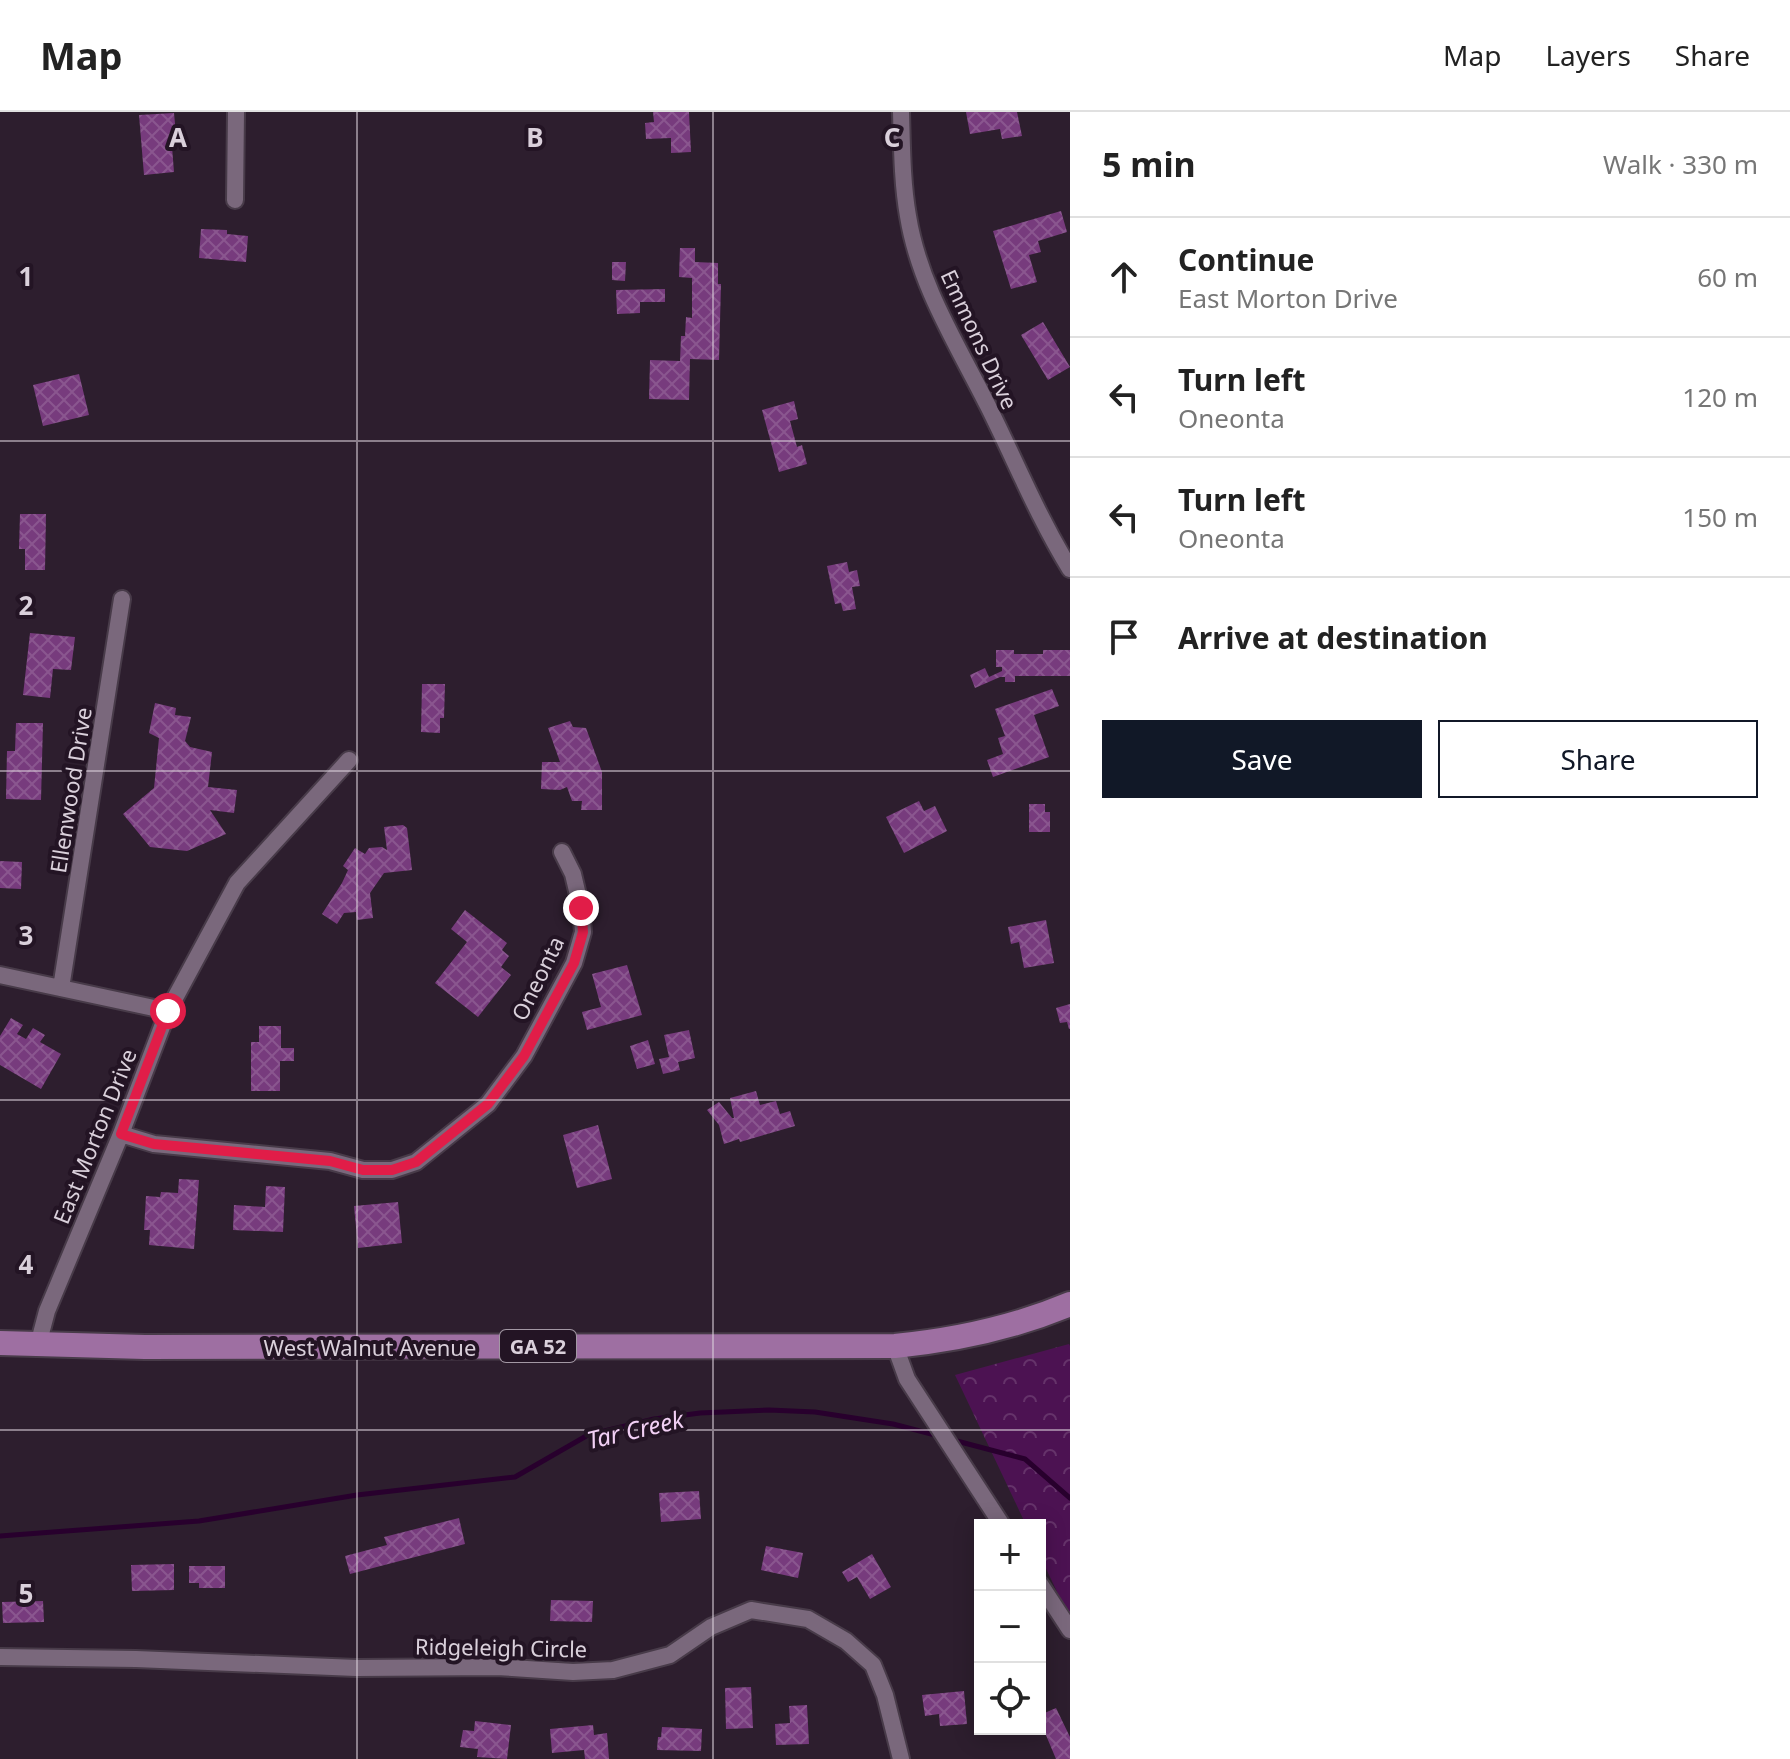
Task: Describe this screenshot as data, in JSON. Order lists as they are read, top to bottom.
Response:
{
  "streets": {
    "main road": ["GA 52", "West Walnut Avenue"],
    "street": [
      "Emmons Drive",
      "Ellenwood Drive",
      "Oneonta",
      "East Morton Drive",
      "Ridgeleigh Circle"
    ]
  },
  "crossings": [
    ["Oneonta", "East Morton Drive"],
    ["East Morton Drive", "West Walnut Avenue"]
  ],
  "water": ["Tar Creek"],
  "page": {
    "header": "Map",
    "nav": ["Map", "Layers", "Share"],
    "heading": ["5 min", "Walk · 330 m"],
    "list": [
      ["Continue", "East Morton Drive", "60 m"],
      ["Turn left", "Oneonta", "120 m"],
      ["Turn left", "Oneonta", "150 m"],
      "Arrive at destination"
    ],
    "buttons": ["Save", "Share"],
    "map_buttons": ["+", "−"]
  },
  "grid": {
    "columns": ["A", "B", "C"],
    "rows": [
      "1",
      "2",
      "3",
      "4",
      "5"
    ]
  }
}
